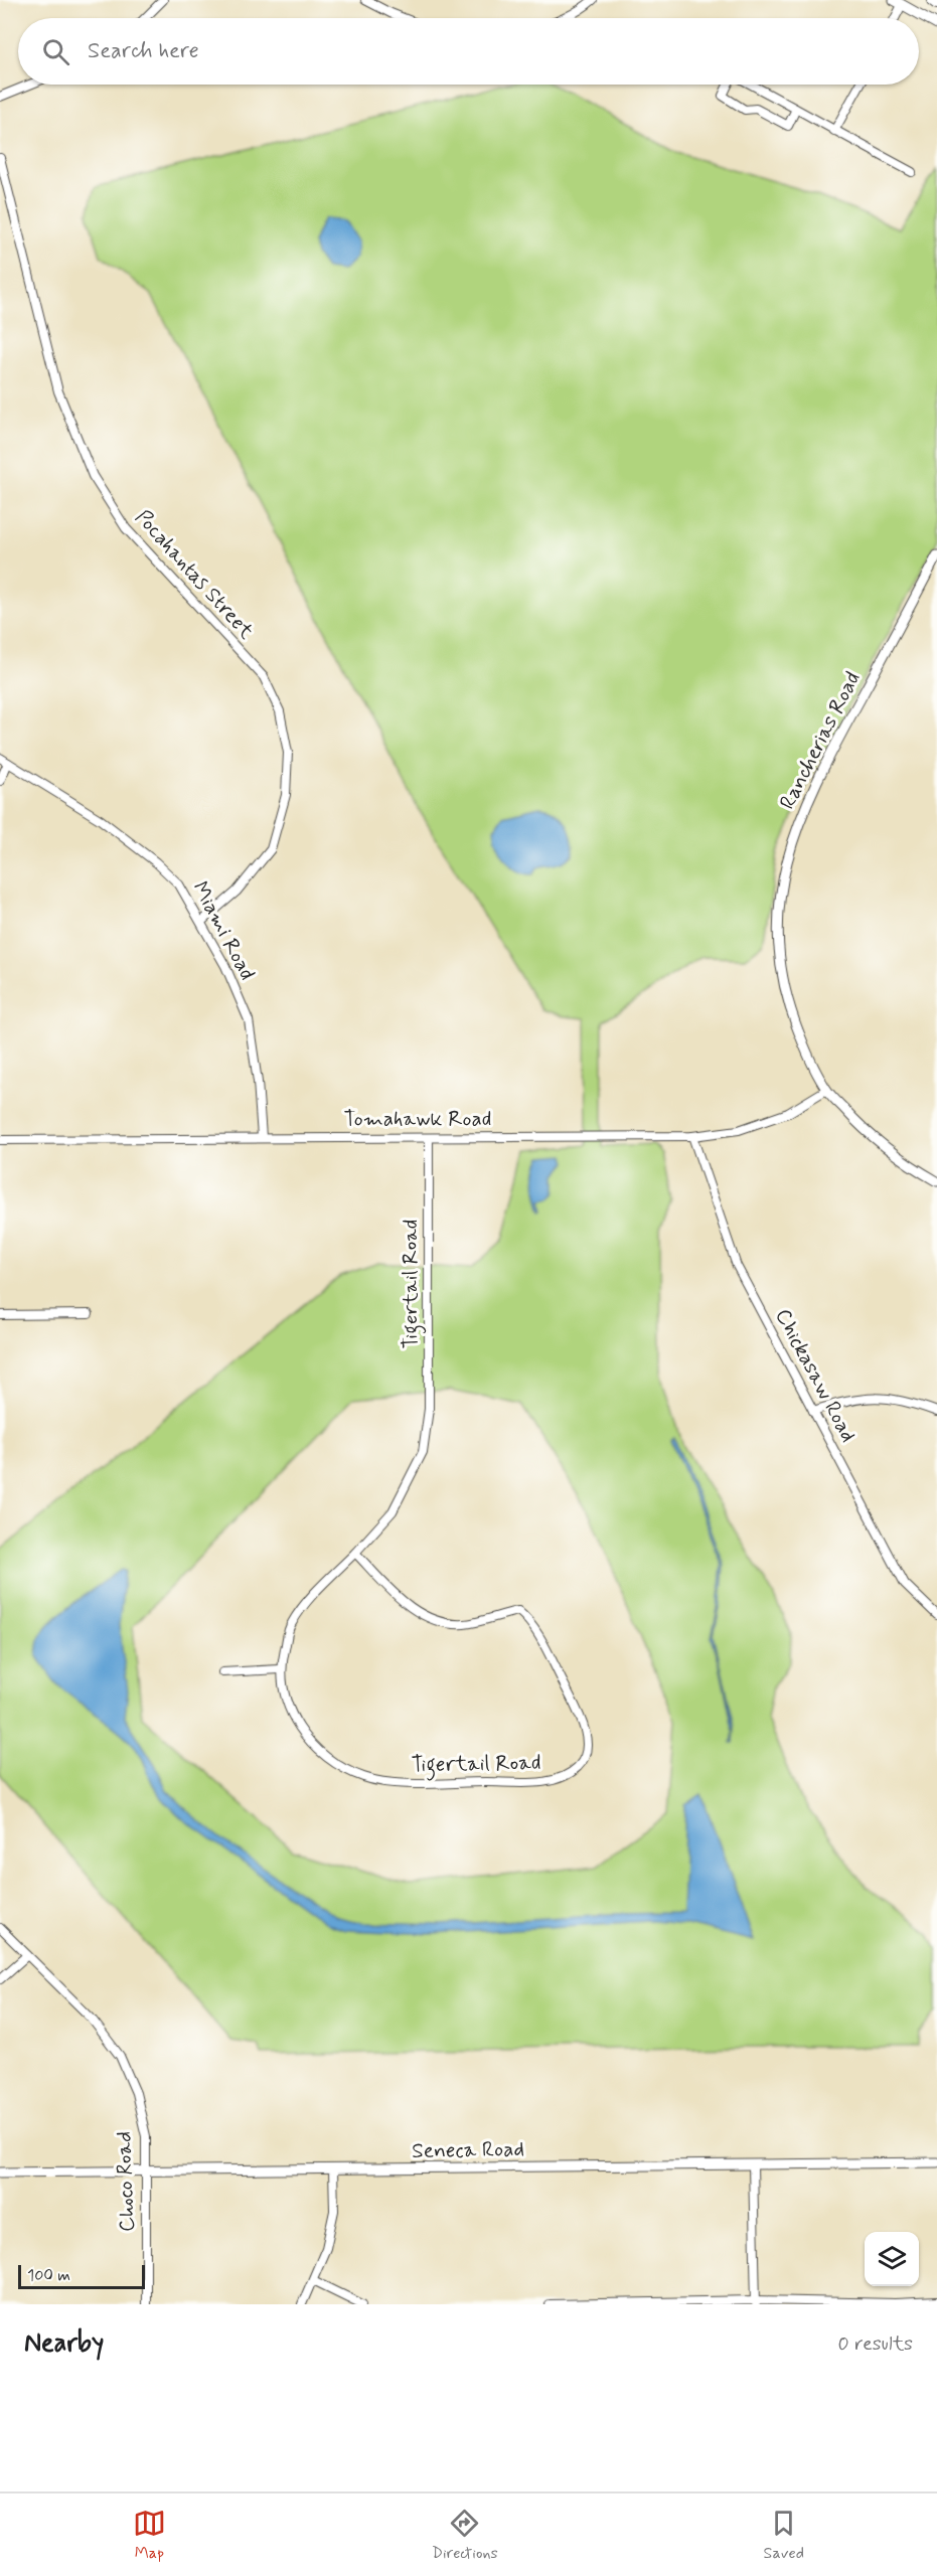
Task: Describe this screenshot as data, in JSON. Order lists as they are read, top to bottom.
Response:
{
  "streets": {
    "street": [
      "Pocahantas Street",
      "Rancherias Road",
      "Miami Road",
      "Tomahawk Road",
      "Tigertail Road",
      "Chickasaw Road",
      "Seneca Road",
      "Choco Road"
    ]
  },
  "crossings": [
    ["Pocahantas Street", "Miami Road"],
    ["Rancherias Road", "Tomahawk Road"],
    ["Miami Road", "Tomahawk Road"],
    ["Tomahawk Road", "Tigertail Road"],
    ["Tomahawk Road", "Chickasaw Road"],
    ["Seneca Road", "Choco Road"]
  ],
  "scale_bar": "100 m",
  "page": {
    "search": "Search here",
    "scale": "100 m",
    "heading": ["Nearby", "0 results"],
    "nav": ["Map", "Directions", "Saved"]
  }
}
